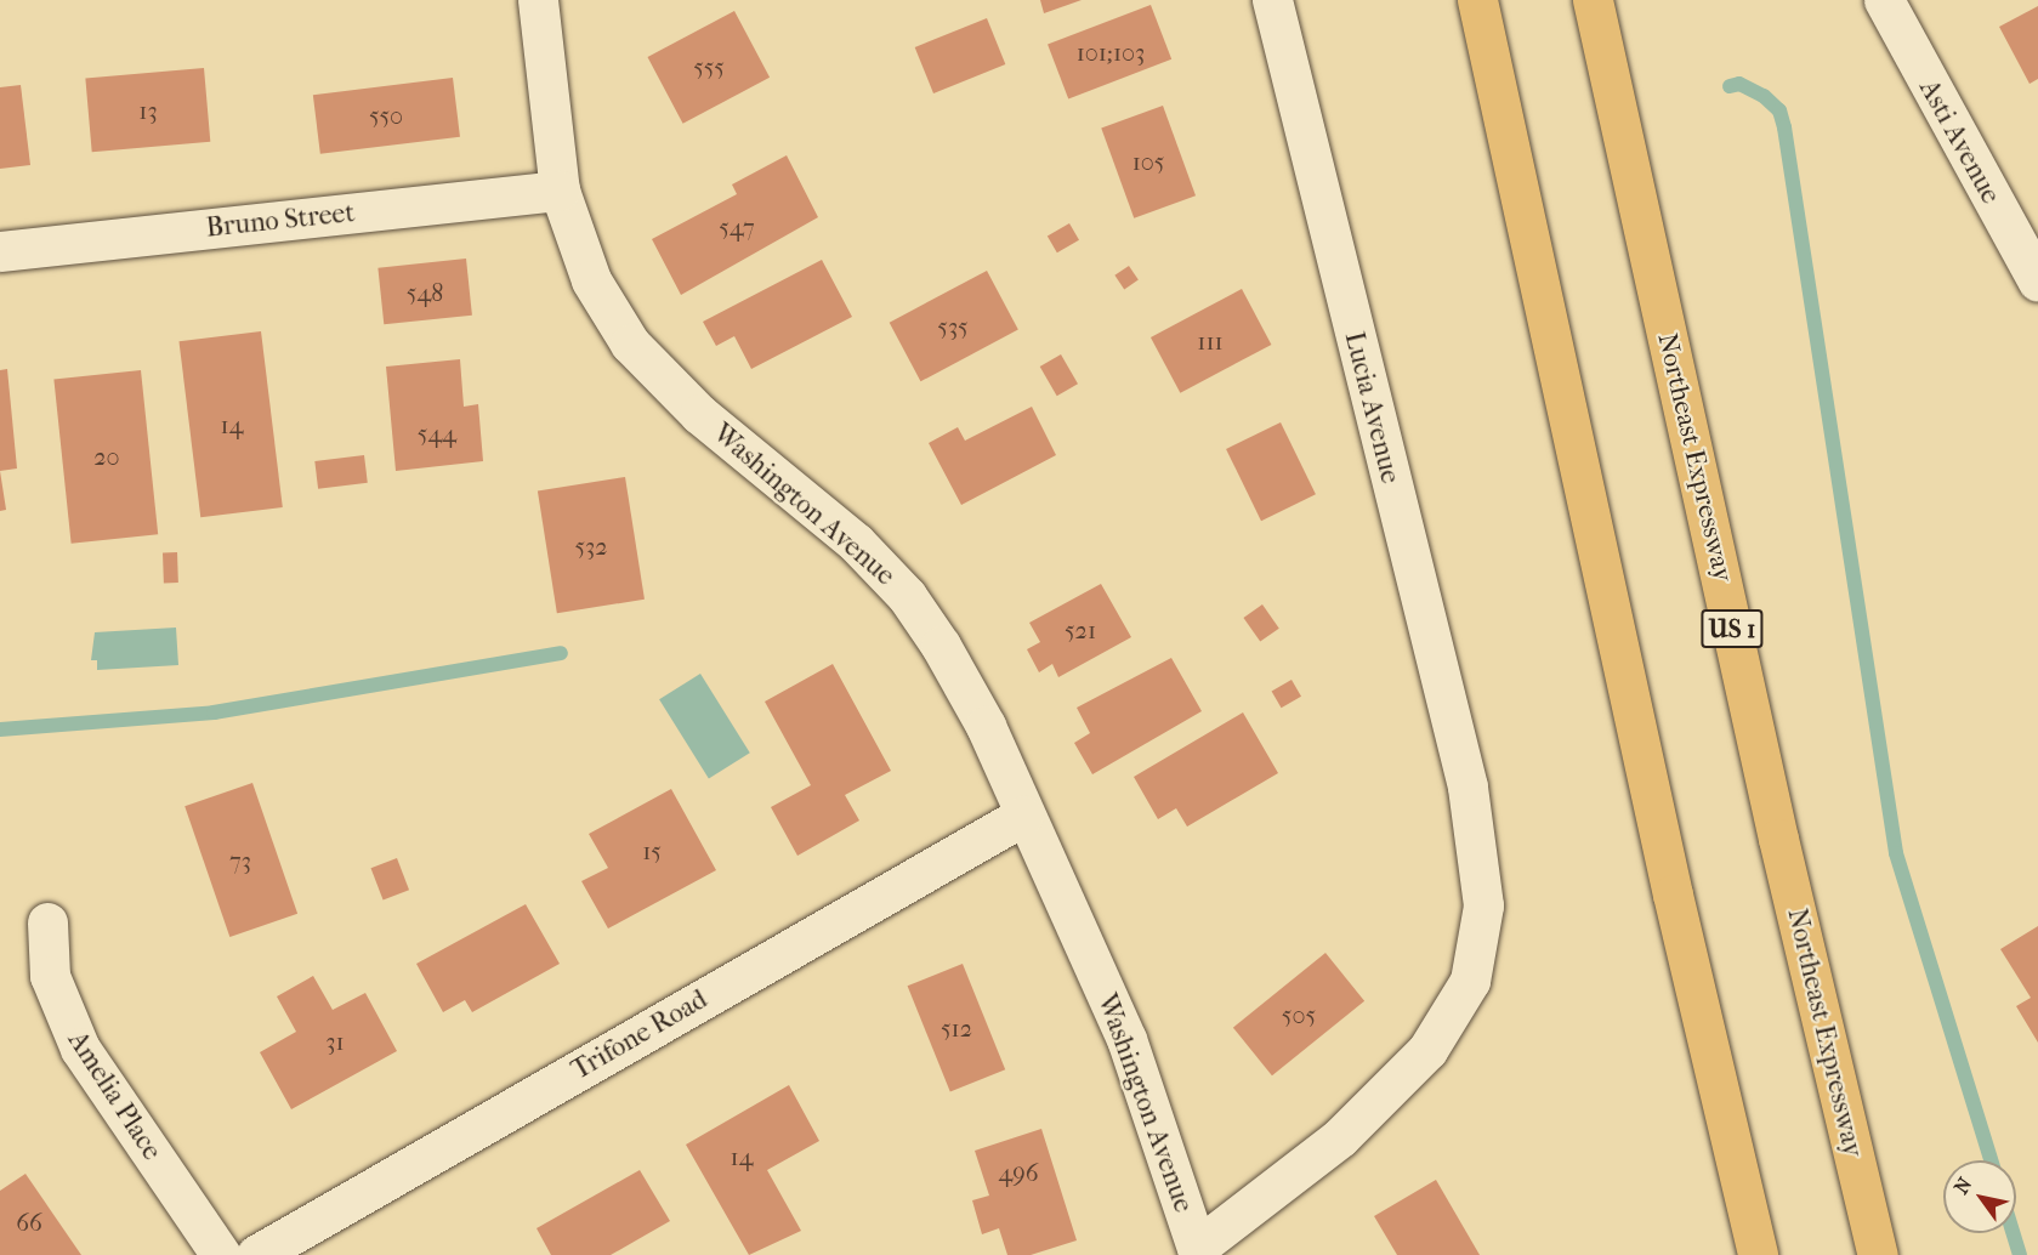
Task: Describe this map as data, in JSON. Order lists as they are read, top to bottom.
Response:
{
  "streets": {
    "highway": ["Northeast Expressway", "US 1"],
    "street": [
      "Asti Avenue",
      "Bruno Street",
      "Lucia Avenue",
      "Washington Avenue",
      "Trifone Road",
      "Amelia Place"
    ]
  },
  "crossings": [
    ["Bruno Street", "Washington Avenue"],
    ["Lucia Avenue", "Washington Avenue"],
    ["Washington Avenue", "Trifone Road"]
  ],
  "house_numbers": [
    "101;103",
    "555",
    "13",
    "550",
    "105",
    "547",
    "548",
    "535",
    "111",
    "14",
    "544",
    "20",
    "532",
    "521",
    "15",
    "73",
    "505",
    "512",
    "31",
    "14",
    "496",
    "66"
  ],
  "north": "top left"
}
